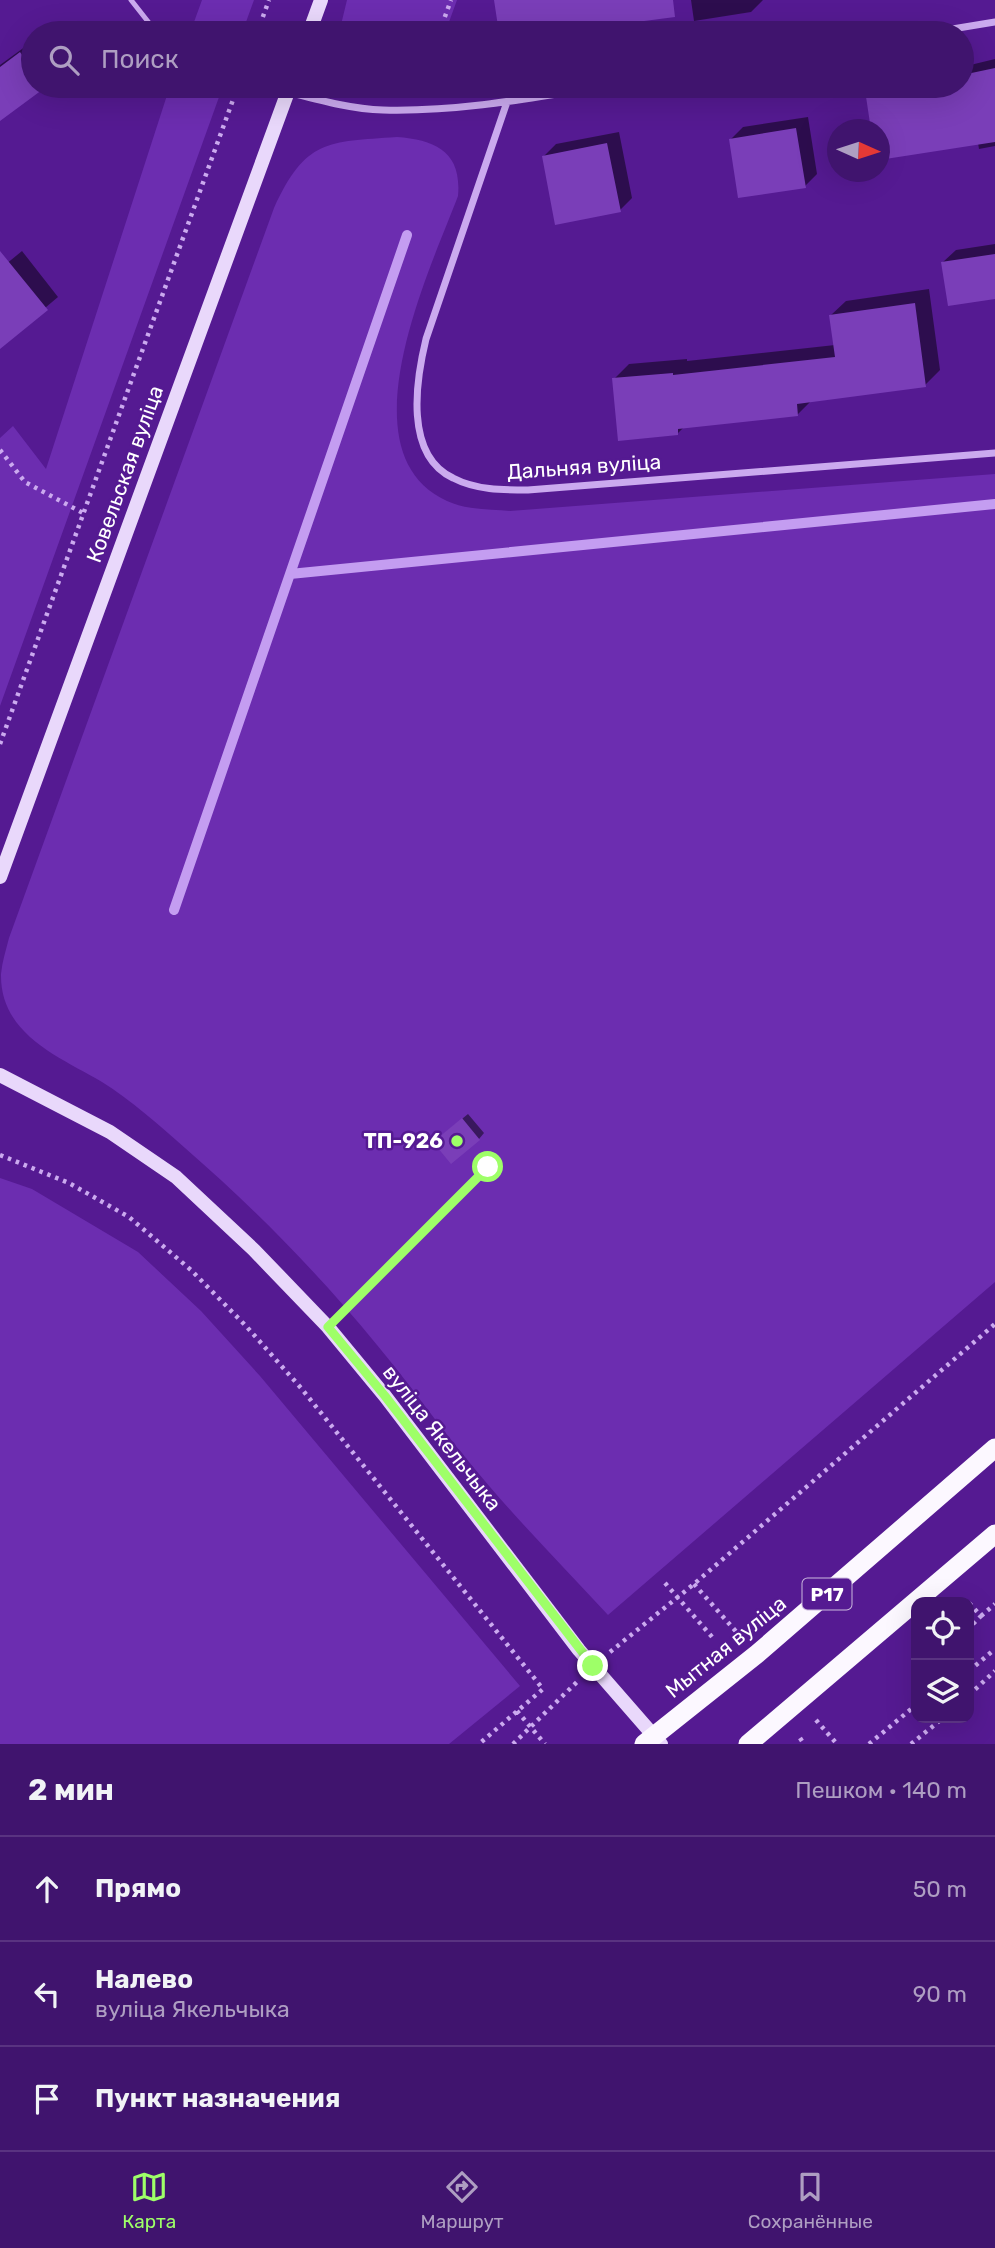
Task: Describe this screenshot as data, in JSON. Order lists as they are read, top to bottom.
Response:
{
  "streets": {
    "highway": ["Р17", "Мытная вуліца"],
    "main road": ["Ковельская вуліца", "вуліца Якельчыка"],
    "street": ["Дальняя вуліца"]
  },
  "crossings": [
    ["вуліца Якельчыка", "Мытная вуліца"]
  ],
  "places": ["ТП-926"],
  "north": "right",
  "page": {
    "search": "Поиск",
    "heading": ["2 мин", "Пешком · 140 m"],
    "list": [
      ["Прямо", "50 m"],
      ["Налево", "вуліца Якельчыка", "90 m"],
      "Пункт назначения"
    ],
    "nav": ["Карта", "Маршрут", "Сохранённые"]
  }
}
